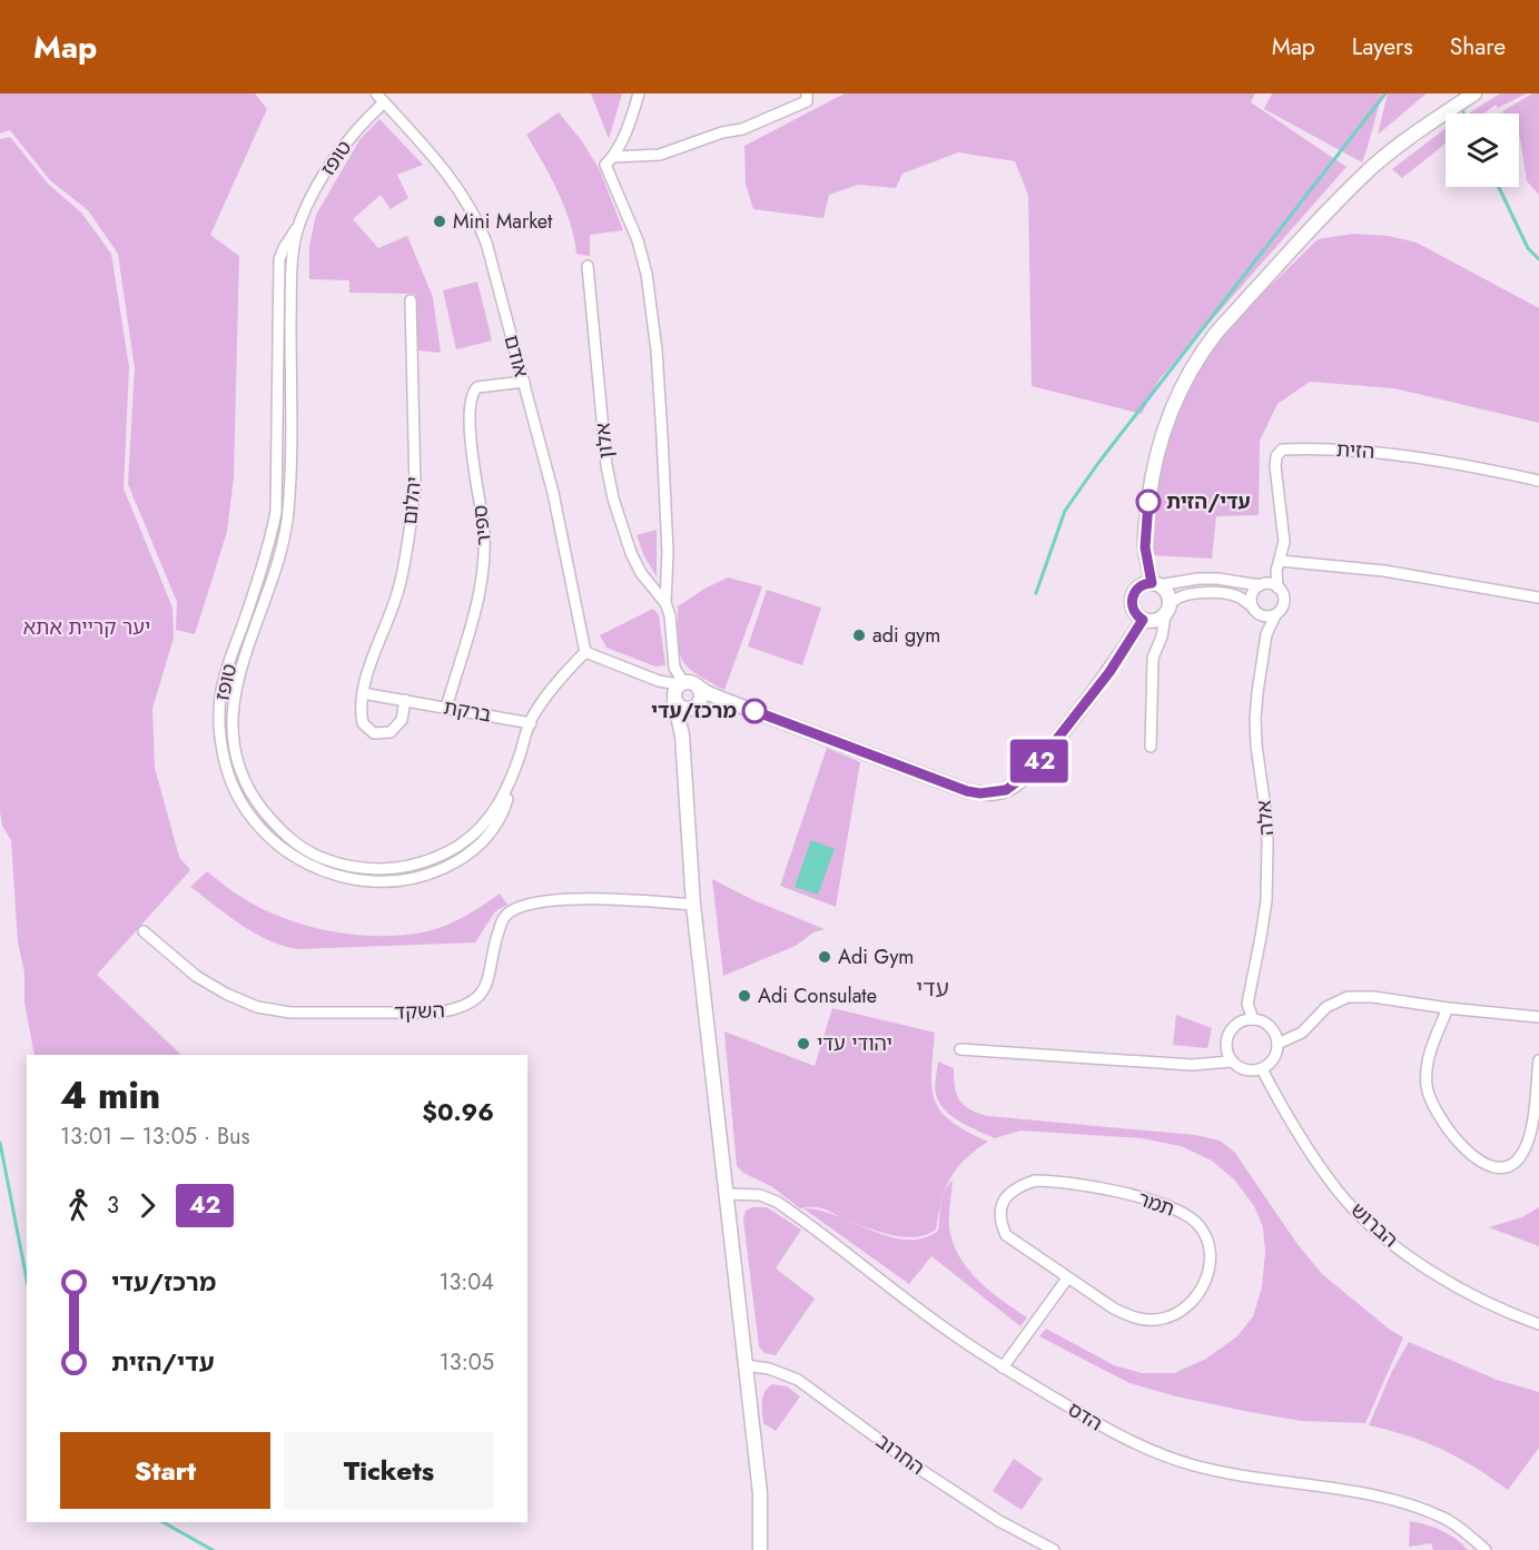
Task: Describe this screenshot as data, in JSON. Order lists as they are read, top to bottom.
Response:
{
  "streets": {
    "street": [
      "טופז",
      "אודם",
      "אלון",
      "הזית",
      "יהלום",
      "ספיר",
      "ברקת",
      "אלה",
      "השקד",
      "תמר",
      "הברוש",
      "הדס",
      "החרוב"
    ]
  },
  "crossings": [
    ["טופז", "אודם"],
    ["טופז", "ברקת"],
    ["אודם", "ספיר"],
    ["הזית", "אלה"],
    ["יהלום", "ברקת"],
    ["ספיר", "ברקת"],
    ["אלה", "הברוש"]
  ],
  "districts": ["עדי"],
  "parks": ["יער קריית אתא"],
  "places": [
    "Mini Market",
    "עדי/הזית",
    "adi gym",
    "מרכז/עדי",
    "Adi Gym",
    "Adi Consulate",
    "יהודי עדי"
  ],
  "lines": ["bus line 42"],
  "page": {
    "header": "Map",
    "nav": ["Map", "Layers", "Share"],
    "on_map": "42",
    "heading": ["4 min", "13:01 – 13:05 · Bus", "$0.96"],
    "legs": ["3", "42"],
    "list": [
      {
        "name": "מרכז/עדי",
        "value": "13:04"
      },
      {
        "name": "עדי/הזית",
        "value": "13:05"
      }
    ],
    "buttons": ["Start", "Tickets"]
  }
}
